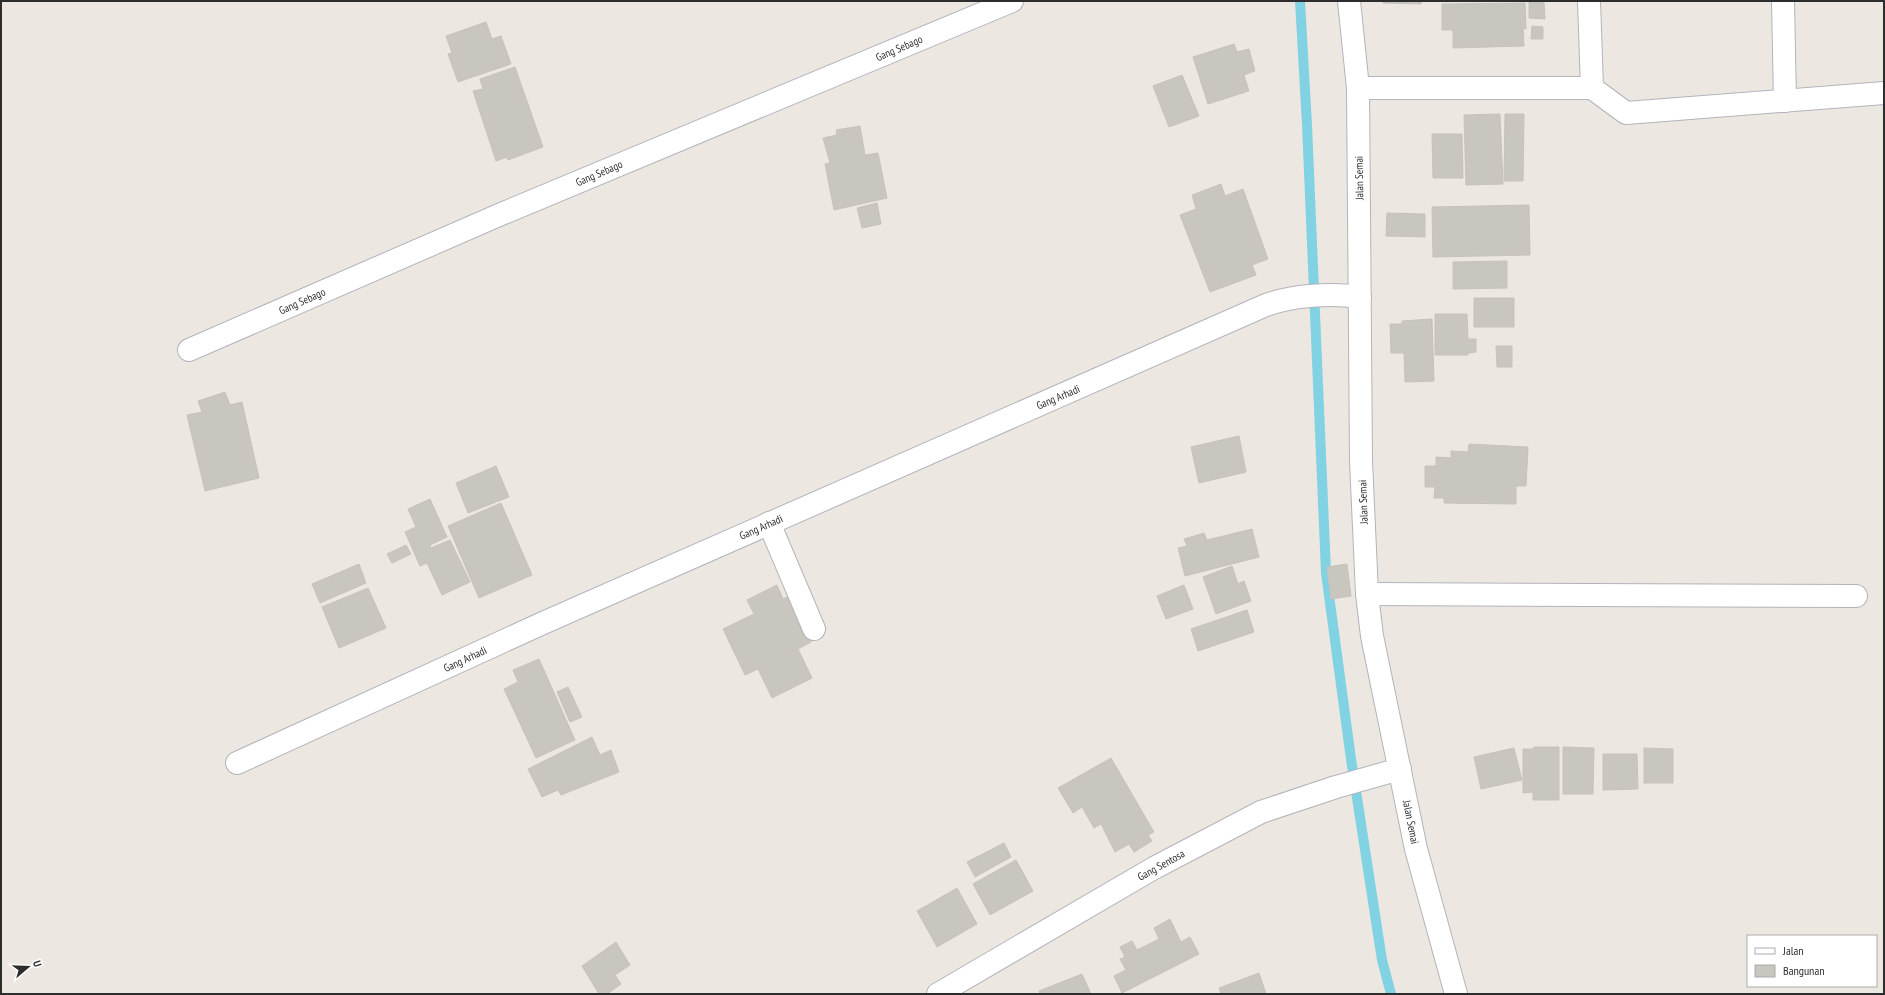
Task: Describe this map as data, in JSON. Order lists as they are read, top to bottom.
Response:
{
  "streets": {
    "street": [
      "Gang Sebago",
      "Jalan Semai",
      "Gang Arhadi",
      "Gang Sentosa"
    ]
  },
  "crossings": [
    ["Jalan Semai", "Gang Arhadi"],
    ["Jalan Semai", "Gang Sentosa"]
  ],
  "legend": ["Jalan", "Bangunan"],
  "north": "right"
}
